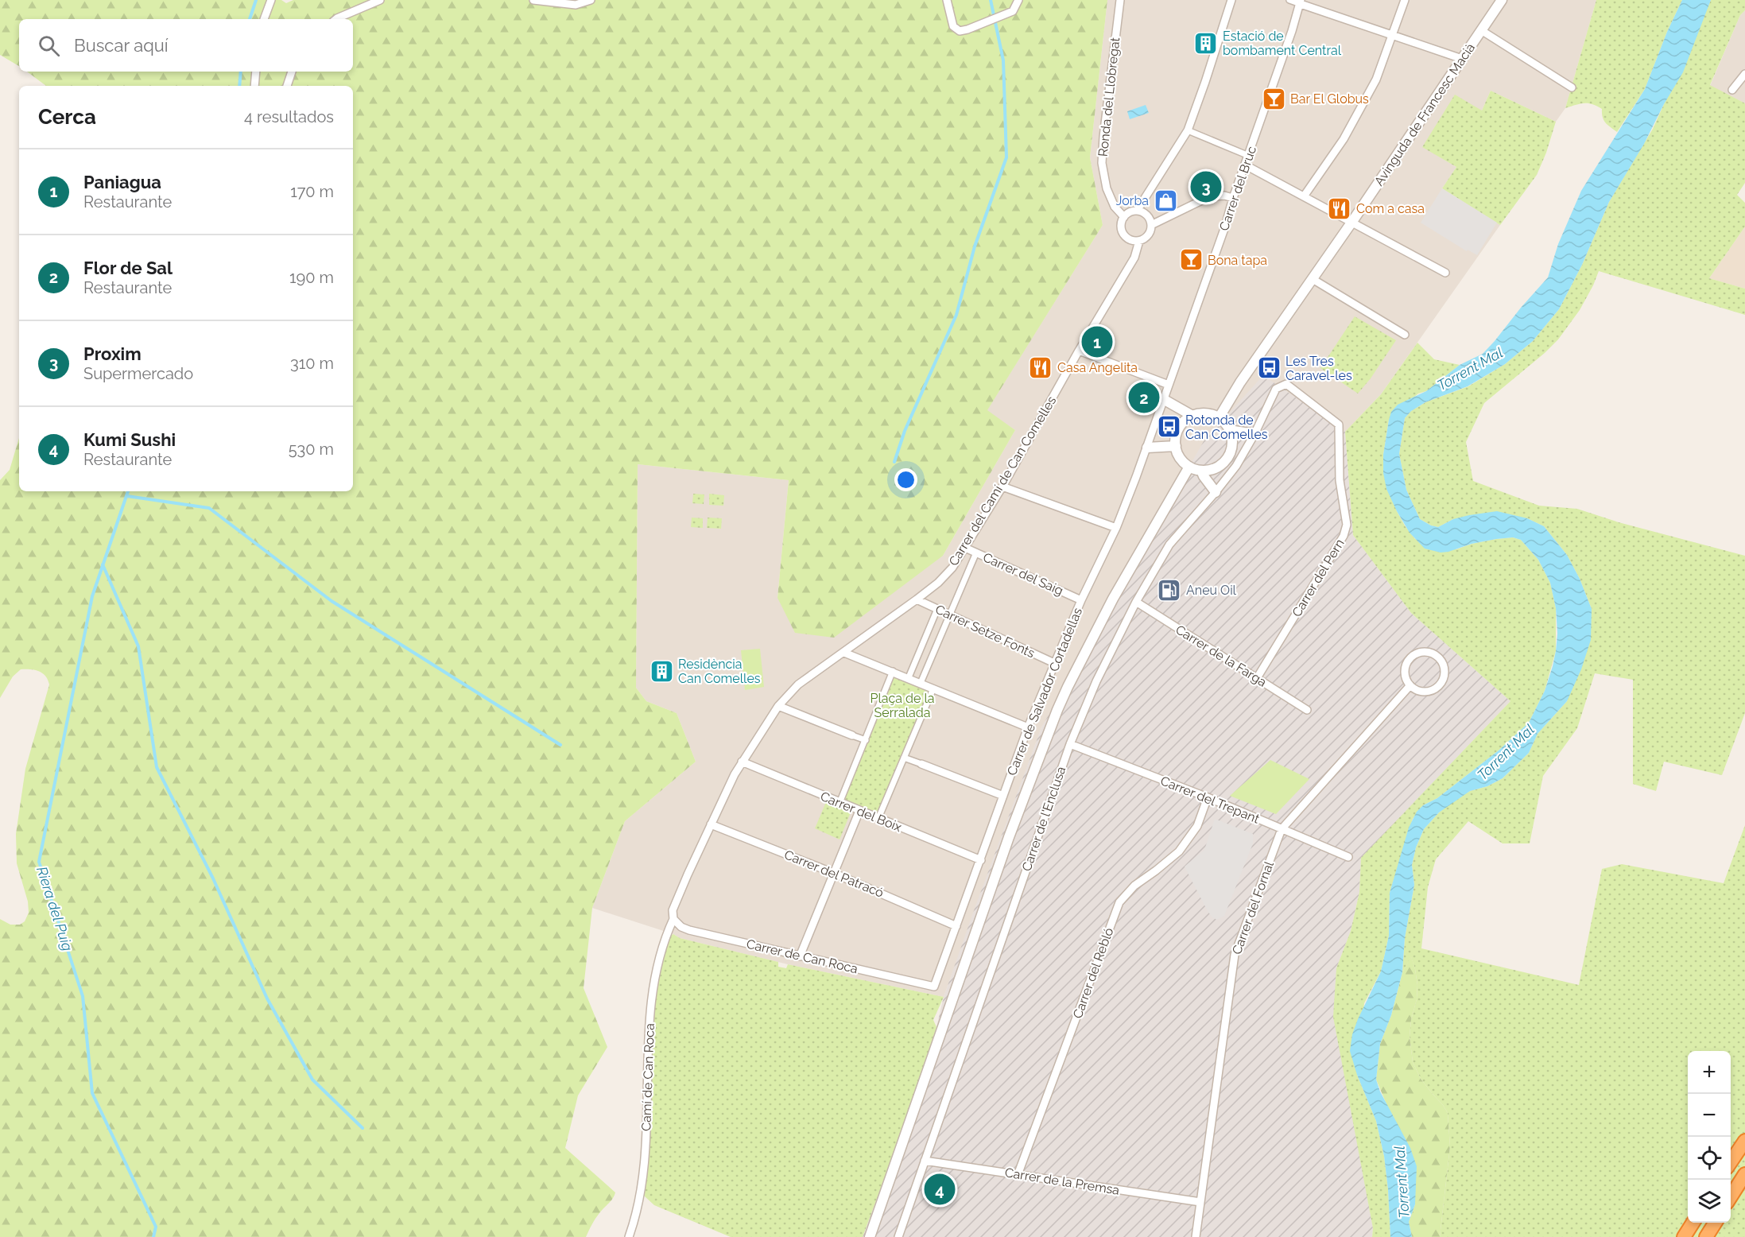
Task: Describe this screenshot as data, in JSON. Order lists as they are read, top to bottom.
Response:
{
  "streets": {
    "street": [
      "Ronda del Llobregat",
      "Avinguda de Francesc Macià",
      "Carrer del Bruc",
      "Carrer del Camí de Can Comelles",
      "Carrer del Saig",
      "Carrer del Pern",
      "Carrer Setze Fonts",
      "Carrer de la Farga",
      "Carrer de Salvador Cortadellas",
      "Carrer del Trepant",
      "Carrer del Boix",
      "Carrer de l'Enclusa",
      "Carrer del Patracó",
      "Carrer del Fornal",
      "Carrer de Can Roca",
      "Carrer del Rebló",
      "Camí de Can Roca",
      "Carrer de la Premsa"
    ]
  },
  "crossings": [
    ["Ronda del Llobregat", "Carrer del Camí de Can Comelles"],
    ["Carrer del Bruc", "Carrer de Salvador Cortadellas"],
    ["Carrer del Camí de Can Comelles", "Carrer del Saig"],
    ["Carrer del Camí de Can Comelles", "Carrer Setze Fonts"],
    ["Carrer del Camí de Can Comelles", "Carrer del Boix"],
    ["Carrer del Camí de Can Comelles", "Carrer del Patracó"],
    ["Carrer del Camí de Can Comelles", "Carrer de Can Roca"],
    ["Carrer del Camí de Can Comelles", "Camí de Can Roca"],
    ["Carrer del Saig", "Carrer de Salvador Cortadellas"],
    ["Carrer del Pern", "Carrer de la Farga"],
    ["Carrer del Pern", "Carrer de l'Enclusa"],
    ["Carrer Setze Fonts", "Carrer de Salvador Cortadellas"],
    ["Carrer de la Farga", "Carrer de l'Enclusa"],
    ["Carrer de Salvador Cortadellas", "Carrer del Boix"],
    ["Carrer de Salvador Cortadellas", "Carrer del Patracó"],
    ["Carrer de Salvador Cortadellas", "Carrer de Can Roca"],
    ["Carrer del Trepant", "Carrer de l'Enclusa"],
    ["Carrer del Trepant", "Carrer del Fornal"],
    ["Carrer del Trepant", "Carrer del Rebló"],
    ["Carrer de l'Enclusa", "Carrer de la Premsa"],
    ["Carrer del Fornal", "Carrer de la Premsa"],
    ["Carrer de Can Roca", "Camí de Can Roca"],
    ["Carrer del Rebló", "Carrer de la Premsa"]
  ],
  "water": ["Torrent Mal", "Riera del Puig"],
  "parks": ["Plaça de la Serralada"],
  "places": {
    "building": ["Estació de bombament Central", "Residència Can Comelles"],
    "bar": ["Bar El Globus", "Bona tapa"],
    "shop": ["Jorba"],
    "restaurant": ["Com a casa", "Casa Angelita"],
    "bus stop": ["Les Tres Caravel-les", "Rotonda de Can Comelles"],
    "fuel station": ["Aneu Oil"]
  },
  "page": {
    "search": "Buscar aquí",
    "heading": ["Cerca", "4 resultados"],
    "list": [
      {
        "mark": "1",
        "name": "Paniagua",
        "note": "Restaurante",
        "value": "170 m"
      },
      {
        "mark": "2",
        "name": "Flor de Sal",
        "note": "Restaurante",
        "value": "190 m"
      },
      {
        "mark": "3",
        "name": "Proxim",
        "note": "Supermercado",
        "value": "310 m"
      },
      {
        "mark": "4",
        "name": "Kumi Sushi",
        "note": "Restaurante",
        "value": "530 m"
      }
    ],
    "pins": [
      "3",
      "1",
      "2",
      "4"
    ],
    "map_buttons": ["+", "−"]
  }
}
